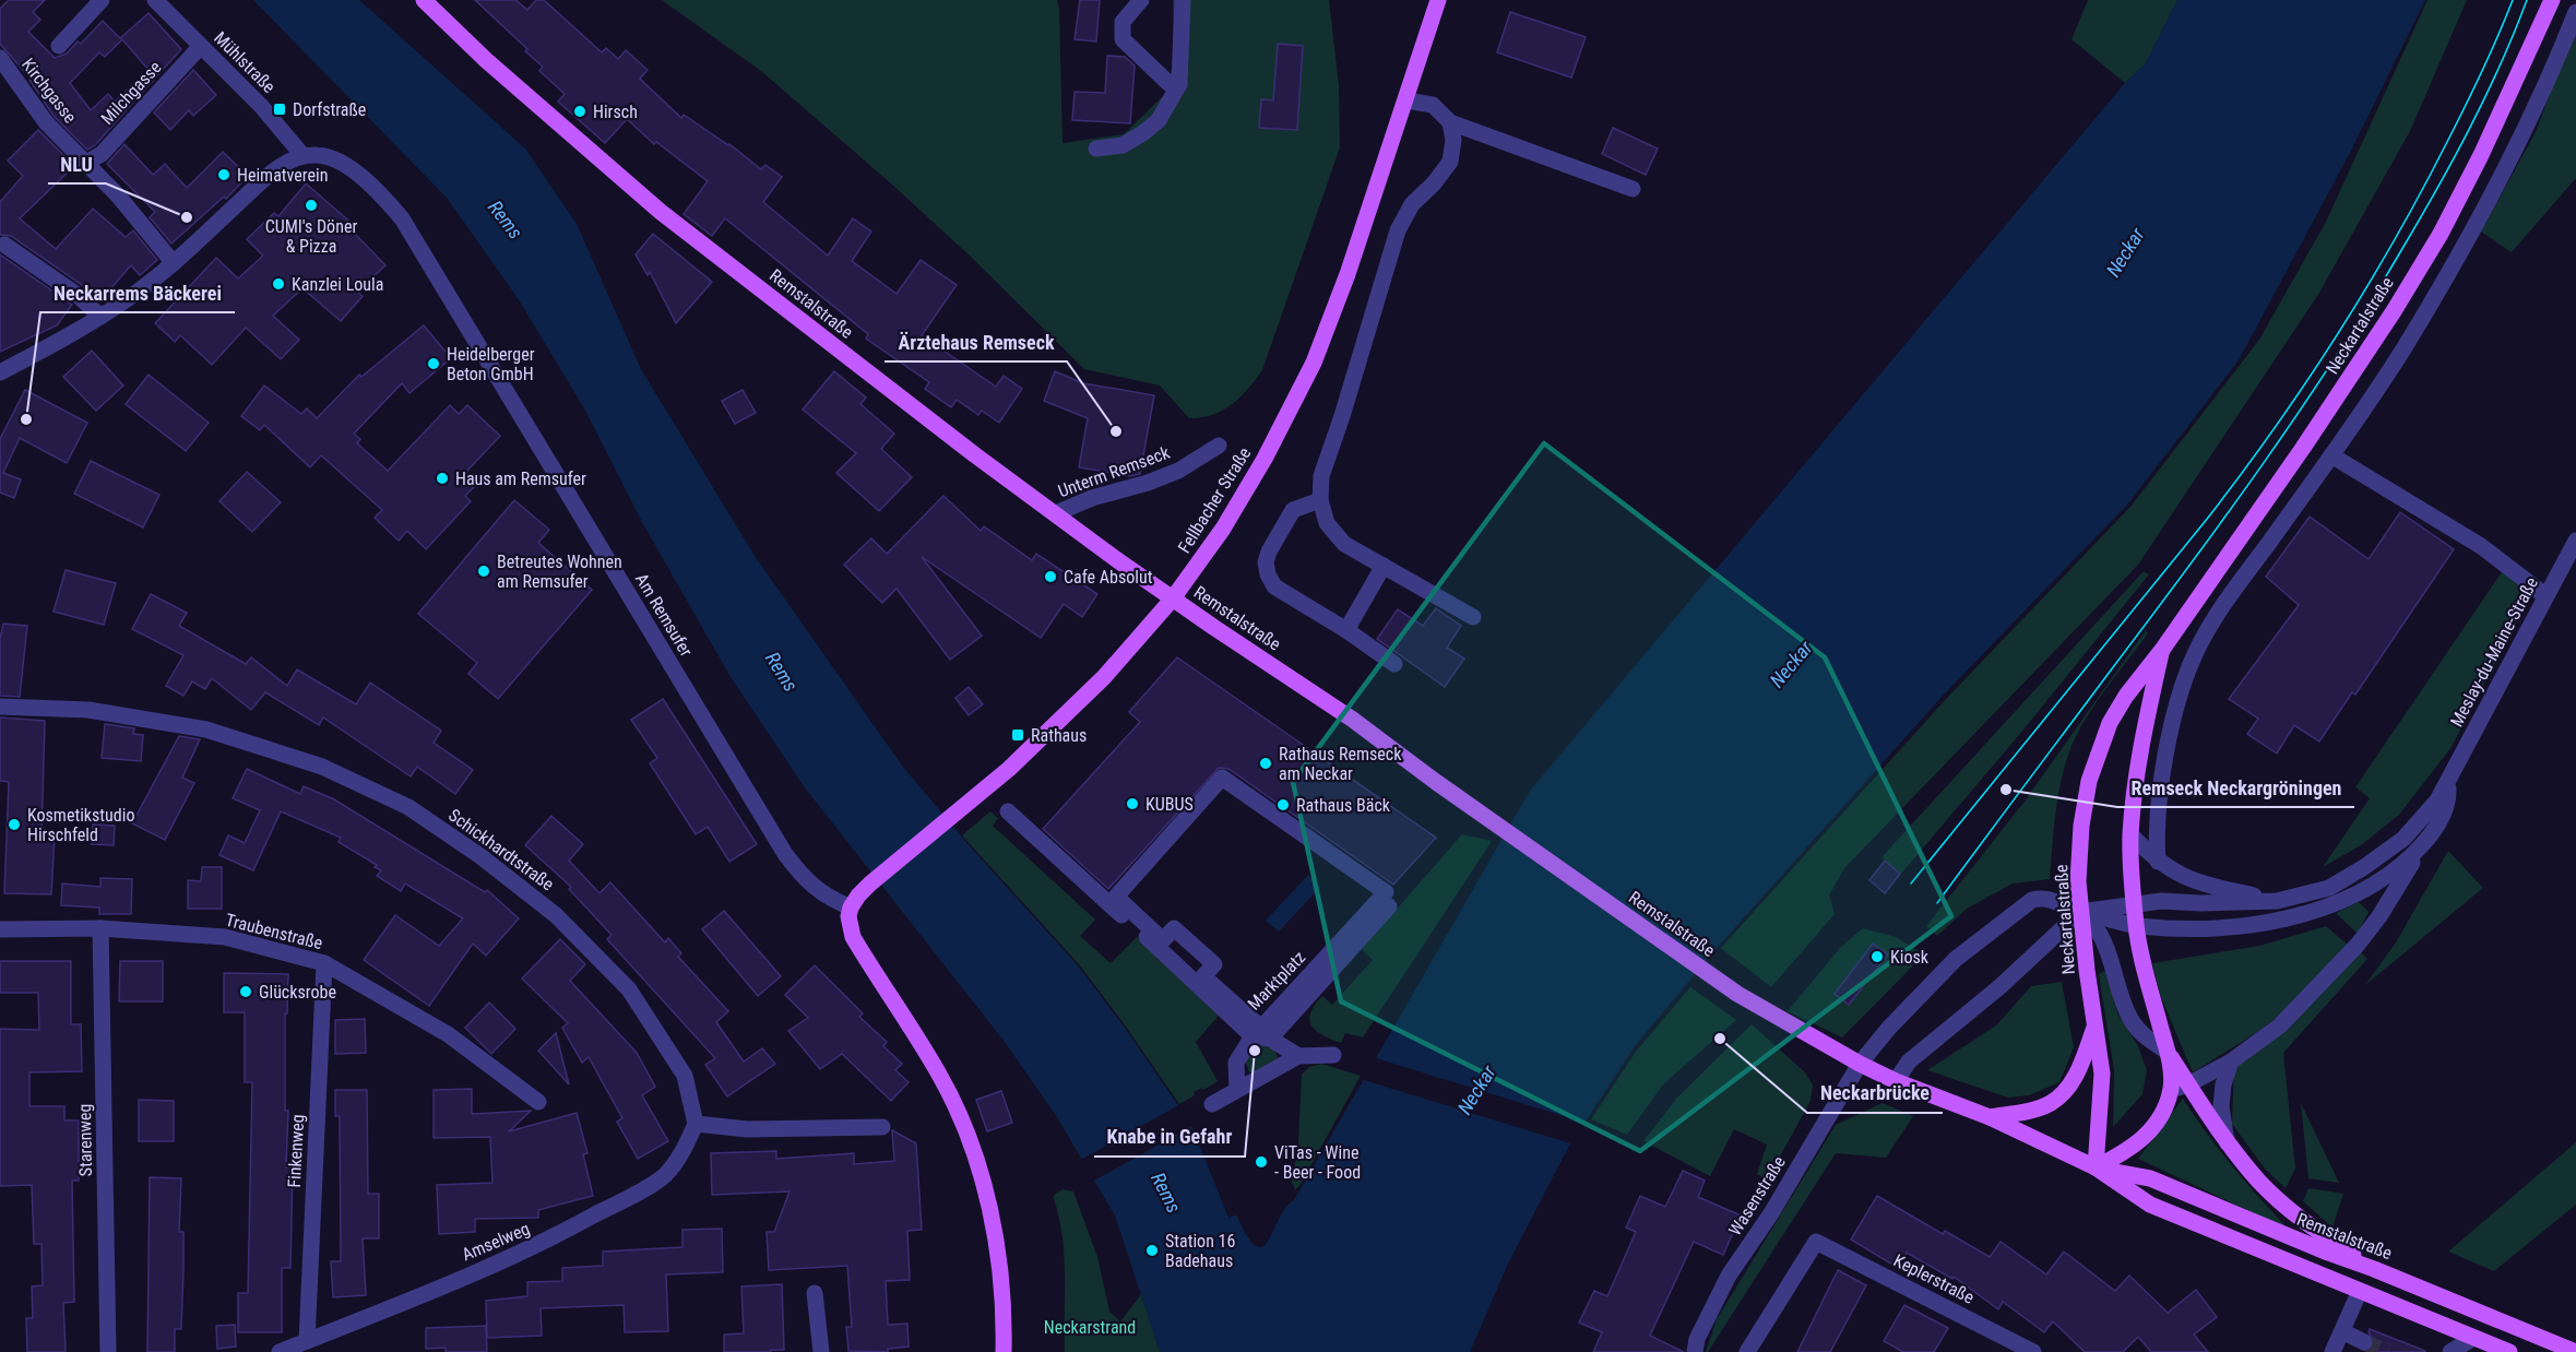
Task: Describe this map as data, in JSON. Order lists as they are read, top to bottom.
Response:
{
  "streets": {
    "main road": ["Remstalstraße", "Neckartalstraße", "Fellbacher Straße"],
    "street": [
      "Mühlstraße",
      "Kirchgasse",
      "Milchgasse",
      "Unterm Remseck",
      "Am Remsufer",
      "Meslay-du-Maine-Straße",
      "Schickhardtstraße",
      "Traubenstraße",
      "Marktplatz",
      "Starenweg",
      "Finkenweg",
      "Wasenstraße",
      "Amselweg",
      "Keplerstraße"
    ]
  },
  "crossings": [
    ["Mühlstraße", "Milchgasse"],
    ["Mühlstraße", "Am Remsufer"],
    ["Kirchgasse", "Milchgasse"],
    ["Remstalstraße", "Neckartalstraße"],
    ["Remstalstraße", "Unterm Remseck"],
    ["Remstalstraße", "Fellbacher Straße"],
    ["Remstalstraße", "Wasenstraße"],
    ["Neckartalstraße", "Meslay-du-Maine-Straße"],
    ["Neckartalstraße", "Wasenstraße"],
    ["Fellbacher Straße", "Am Remsufer"],
    ["Meslay-du-Maine-Straße", "Wasenstraße"],
    ["Schickhardtstraße", "Amselweg"],
    ["Traubenstraße", "Starenweg"],
    ["Traubenstraße", "Finkenweg"],
    ["Finkenweg", "Amselweg"]
  ],
  "water": ["Rems", "Neckar"],
  "parks": ["Neckarstrand"],
  "places": {
    "transit": ["Dorfstraße", "Rathaus"],
    "other": [
      "Hirsch",
      "Heimatverein",
      "CUMI's Döner & Pizza",
      "NLU",
      "Kanzlei Loula",
      "Heidelberger Beton GmbH",
      "Neckarrems Bäckerei",
      "Ärztehaus Remseck",
      "Haus am Remsufer",
      "Betreutes Wohnen am Remsufer",
      "Cafe Absolut",
      "Rathaus Remseck am Neckar",
      "Remseck Neckargröningen",
      "KUBUS",
      "Rathaus Bäck",
      "Kosmetikstudio Hirschfeld",
      "Kiosk",
      "Glücksrobe",
      "Neckarbrücke",
      "Knabe in Gefahr",
      "ViTas - Wine - Beer - Food",
      "Station 16 Badehaus"
    ]
  }
}
